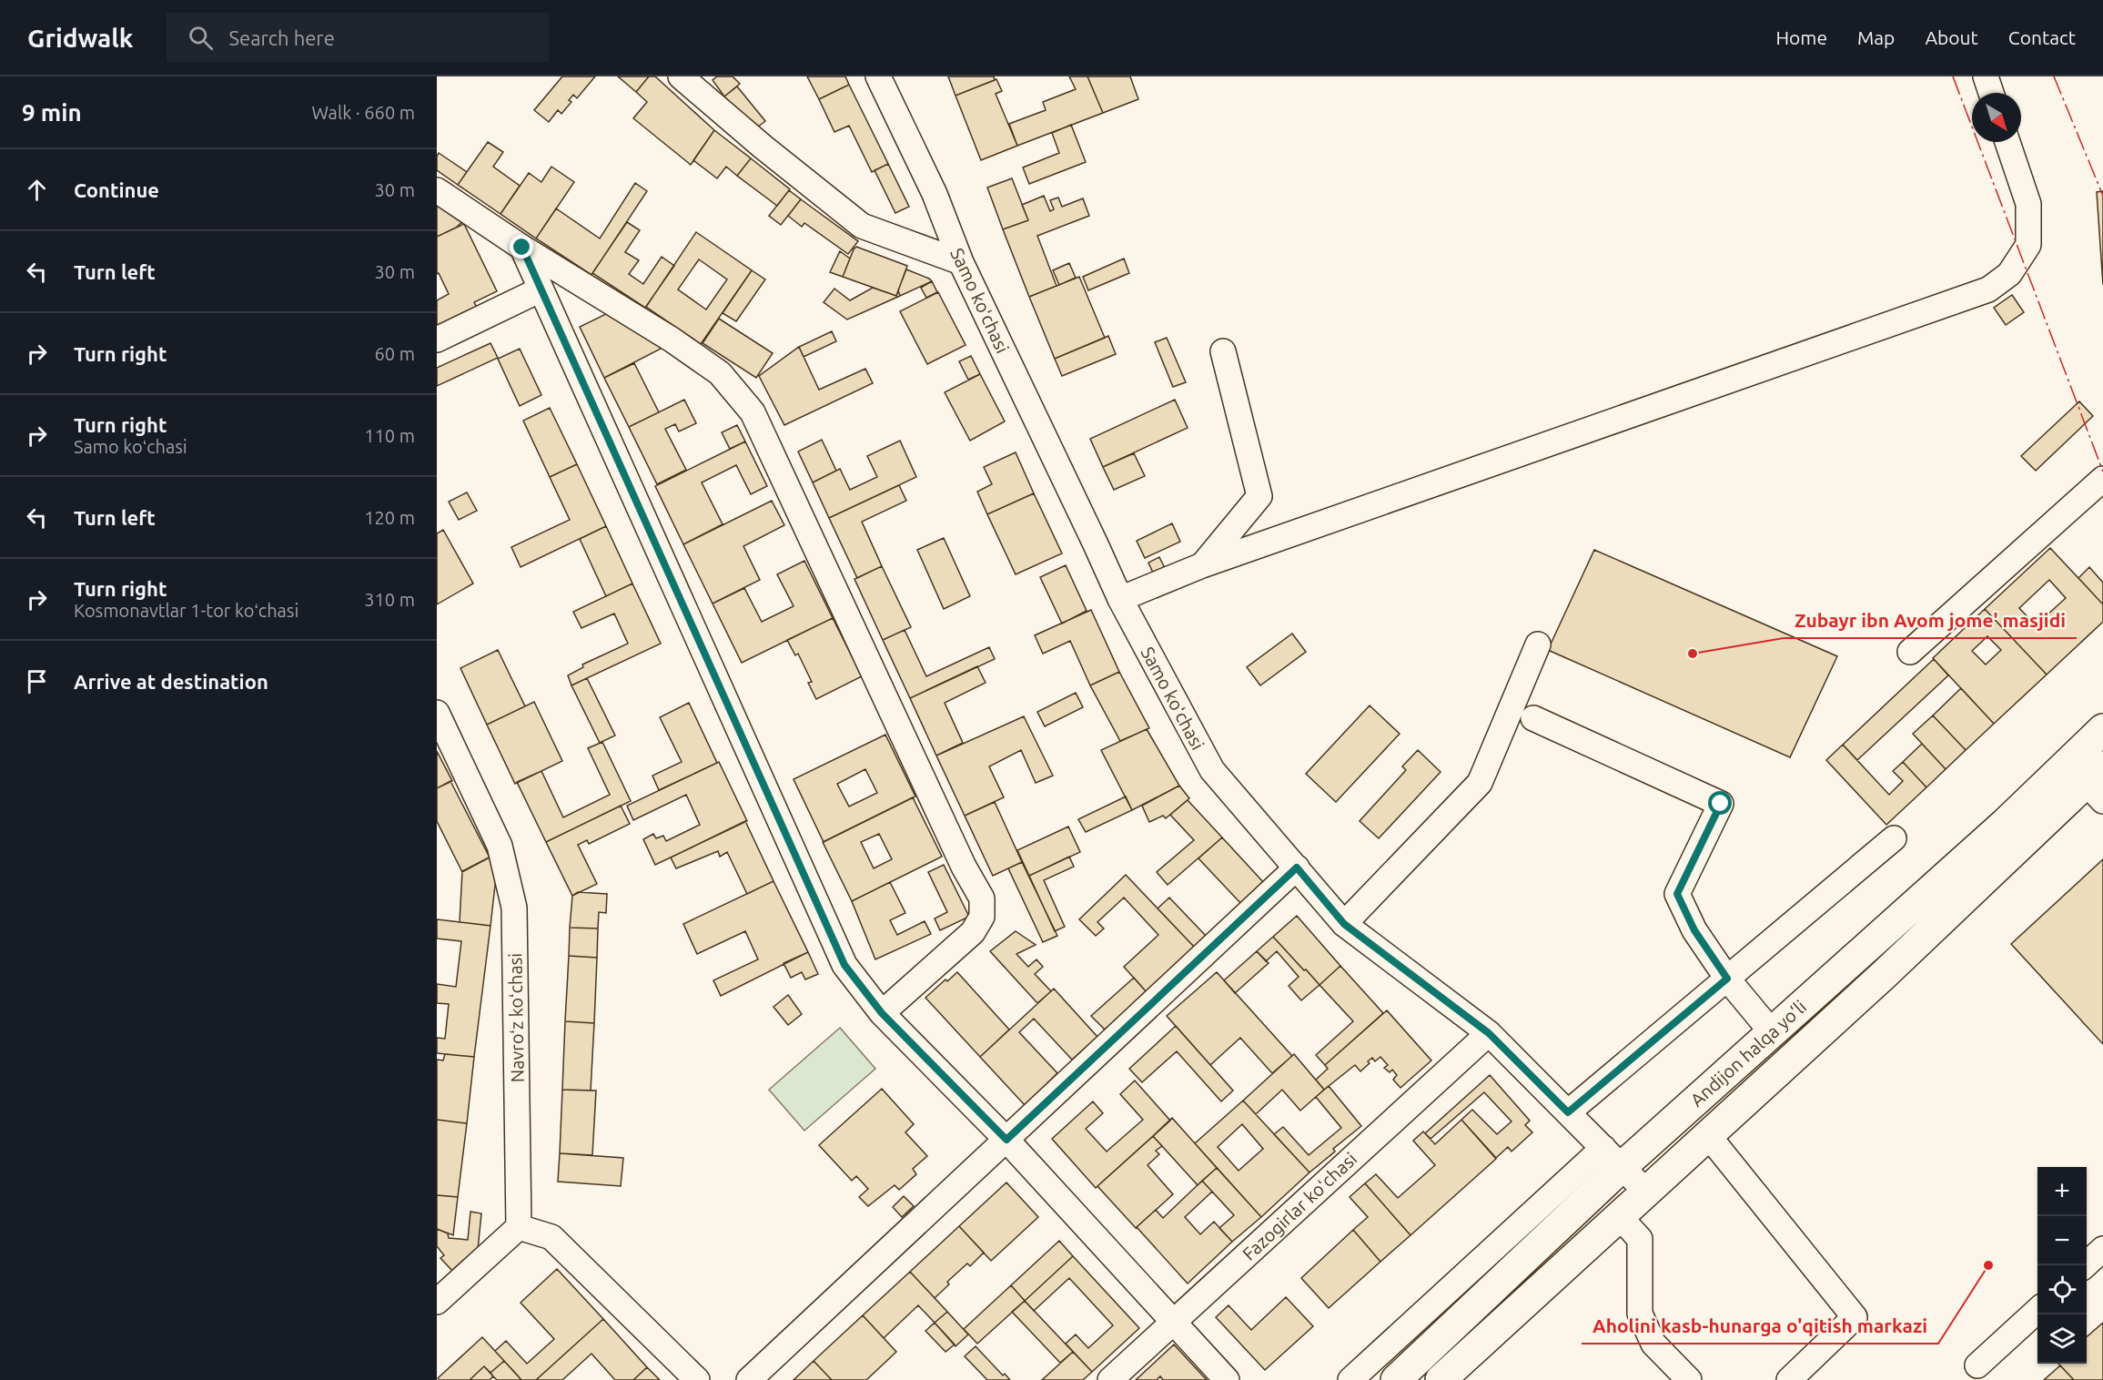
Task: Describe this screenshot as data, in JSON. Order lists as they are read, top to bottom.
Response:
{
  "streets": {
    "highway": ["Andijon halqa yo‘li"],
    "street": ["Samo koʻchasi", "Navroʻz koʻchasi", "Fazogirlar koʻchasi"]
  },
  "crossings": [
    ["Samo koʻchasi", "Andijon halqa yo‘li"],
    ["Samo koʻchasi", "Fazogirlar koʻchasi"]
  ],
  "places": ["Zubayr ibn Avom jome' masjidi", "Aholini kasb-hunarga o'qitish markazi"],
  "north": "bottom right",
  "page": {
    "header": "Gridwalk",
    "search": "Search here",
    "nav": [
      "Home",
      "Map",
      "About",
      "Contact"
    ],
    "heading": ["9 min", "Walk · 660 m"],
    "list": [
      ["Continue", "30 m"],
      ["Turn left", "30 m"],
      ["Turn right", "60 m"],
      ["Turn right", "Samo koʻchasi", "110 m"],
      ["Turn left", "120 m"],
      ["Turn right", "Kosmonavtlar 1-tor koʻchasi", "310 m"],
      "Arrive at destination"
    ],
    "map_buttons": ["+", "−"]
  }
}
